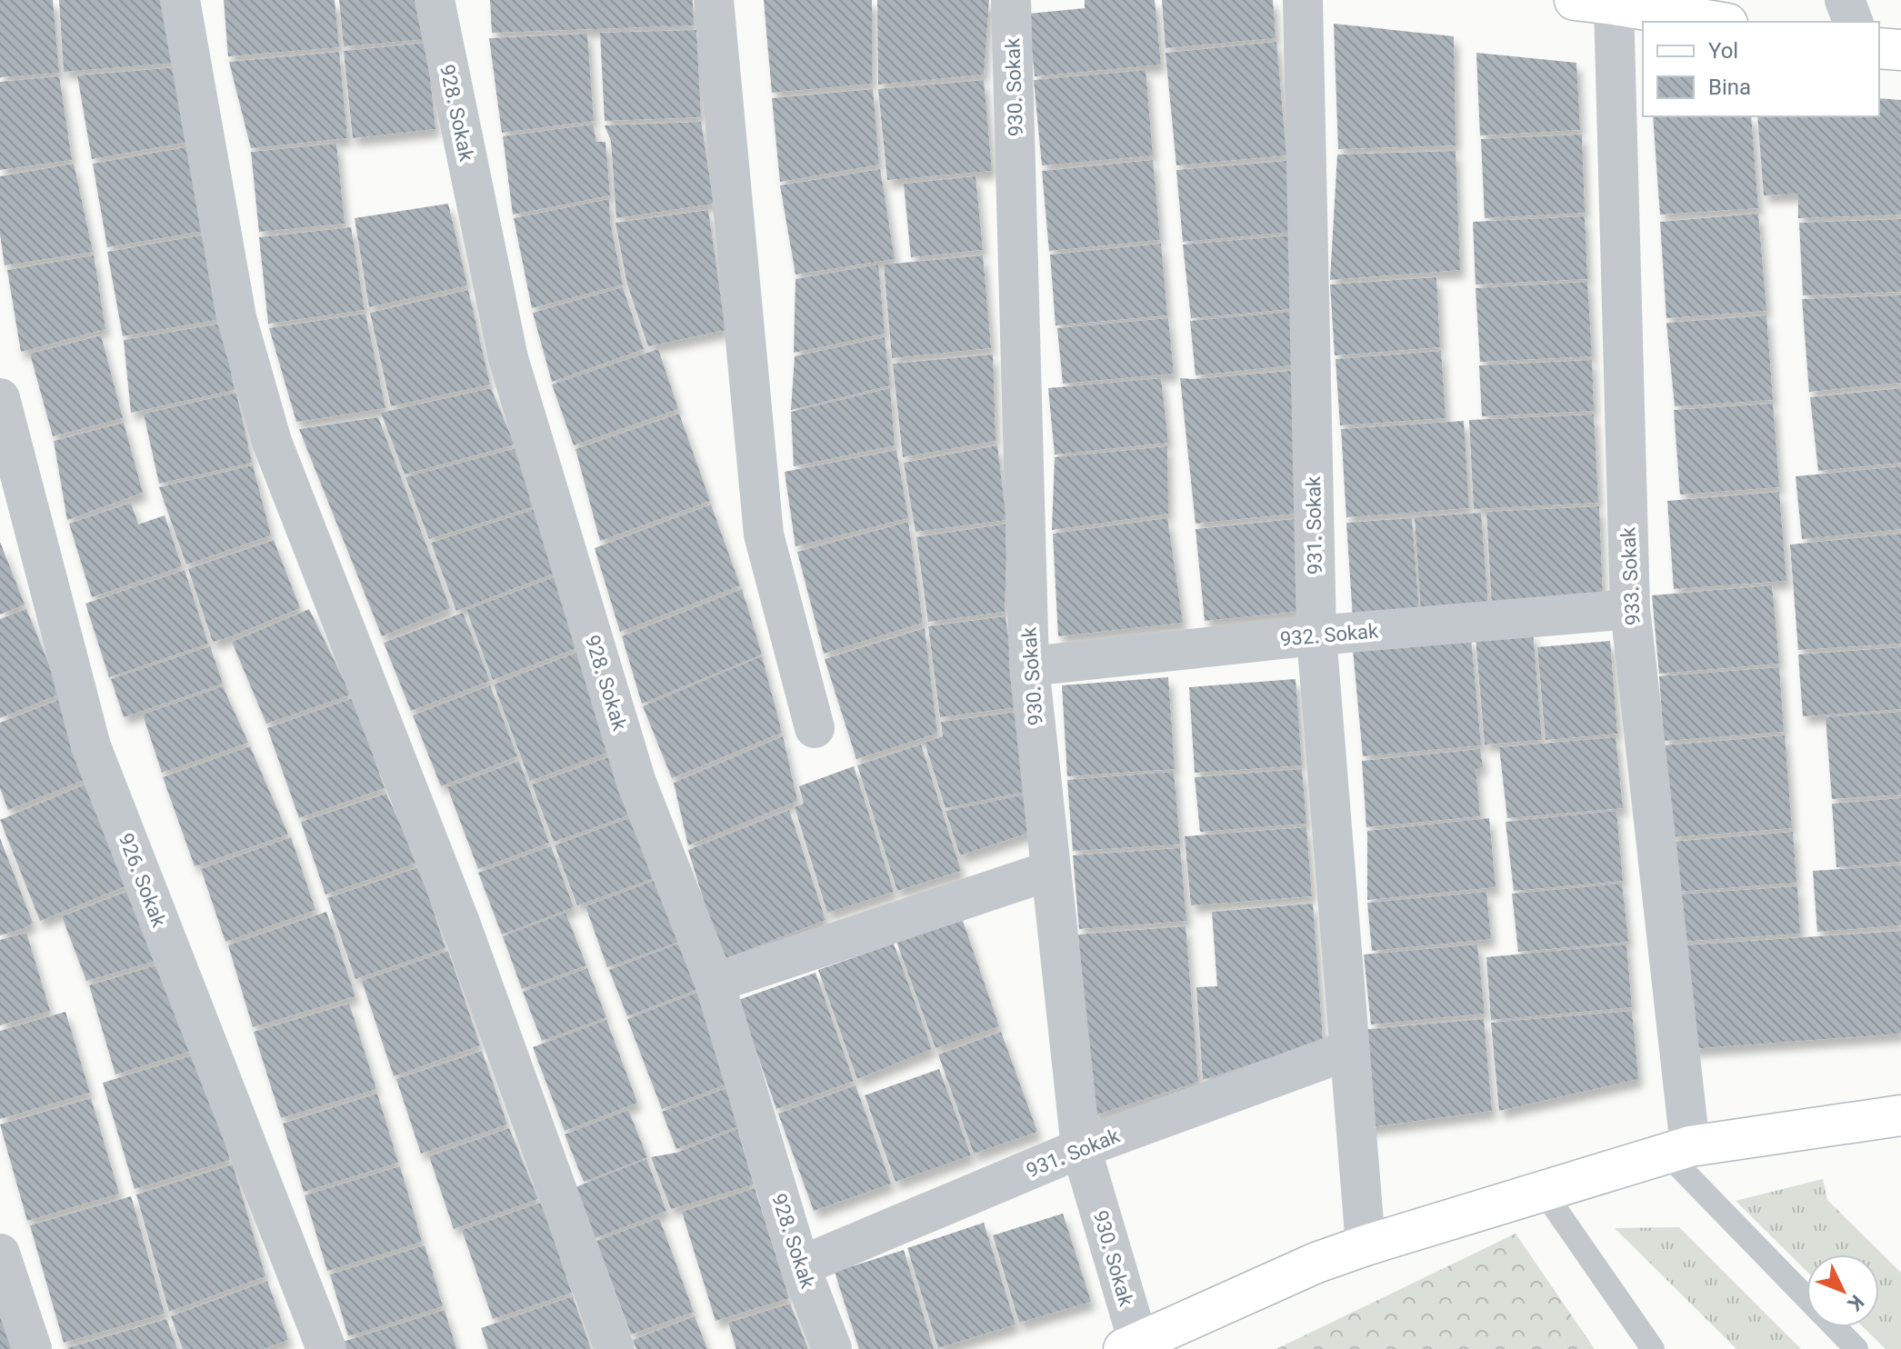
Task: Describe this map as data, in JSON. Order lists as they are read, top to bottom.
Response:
{
  "streets": {
    "street": [
      "930. Sokak",
      "928. Sokak",
      "931. Sokak",
      "933. Sokak",
      "932. Sokak",
      "926. Sokak"
    ]
  },
  "crossings": [
    ["930. Sokak", "931. Sokak"],
    ["930. Sokak", "932. Sokak"],
    ["928. Sokak", "931. Sokak"],
    ["931. Sokak", "932. Sokak"],
    ["933. Sokak", "932. Sokak"]
  ],
  "legend": ["Yol", "Bina"],
  "north": "bottom right"
}
